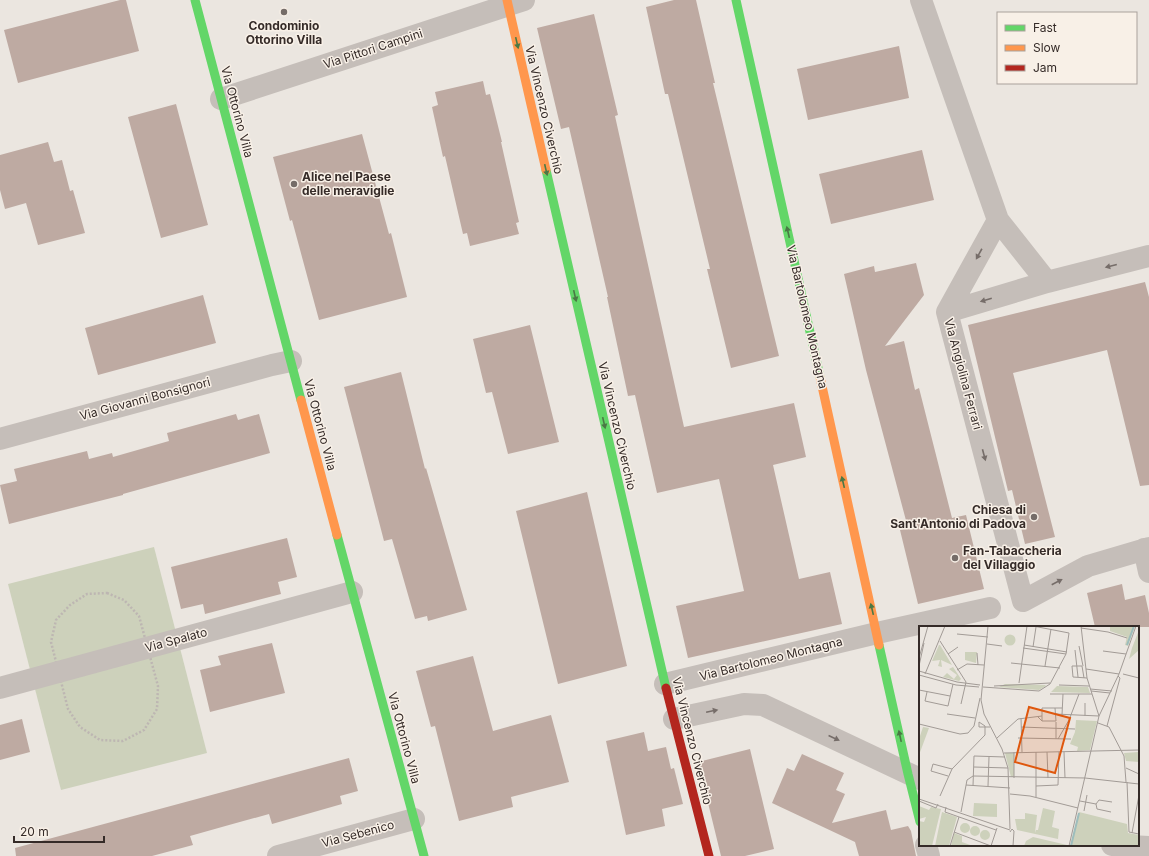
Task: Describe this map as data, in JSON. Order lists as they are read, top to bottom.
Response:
{
  "streets": {
    "street": [
      "Via Pittori Campini",
      "Via Vincenzo Civerchio",
      "Via Ottorino Villa",
      "Via Bartolomeo Montagna",
      "Via Angiolina Ferrari",
      "Via Giovanni Bonsignori",
      "Via Spalato",
      "Via Sebenico"
    ]
  },
  "crossings": [
    ["Via Pittori Campini", "Via Vincenzo Civerchio"],
    ["Via Pittori Campini", "Via Ottorino Villa"],
    ["Via Vincenzo Civerchio", "Via Bartolomeo Montagna"],
    ["Via Ottorino Villa", "Via Giovanni Bonsignori"],
    ["Via Ottorino Villa", "Via Spalato"],
    ["Via Ottorino Villa", "Via Sebenico"]
  ],
  "one_way": ["Via Vincenzo Civerchio", "Via Bartolomeo Montagna"],
  "places": [
    "Condominio Ottorino Villa",
    "Alice nel Paese delle meraviglie",
    "Chiesa di Sant'Antonio di Padova",
    "Fan-Tabaccheria del Villaggio"
  ],
  "legend": ["Fast", "Slow", "Jam"],
  "scale_bar": "20 m"
}
